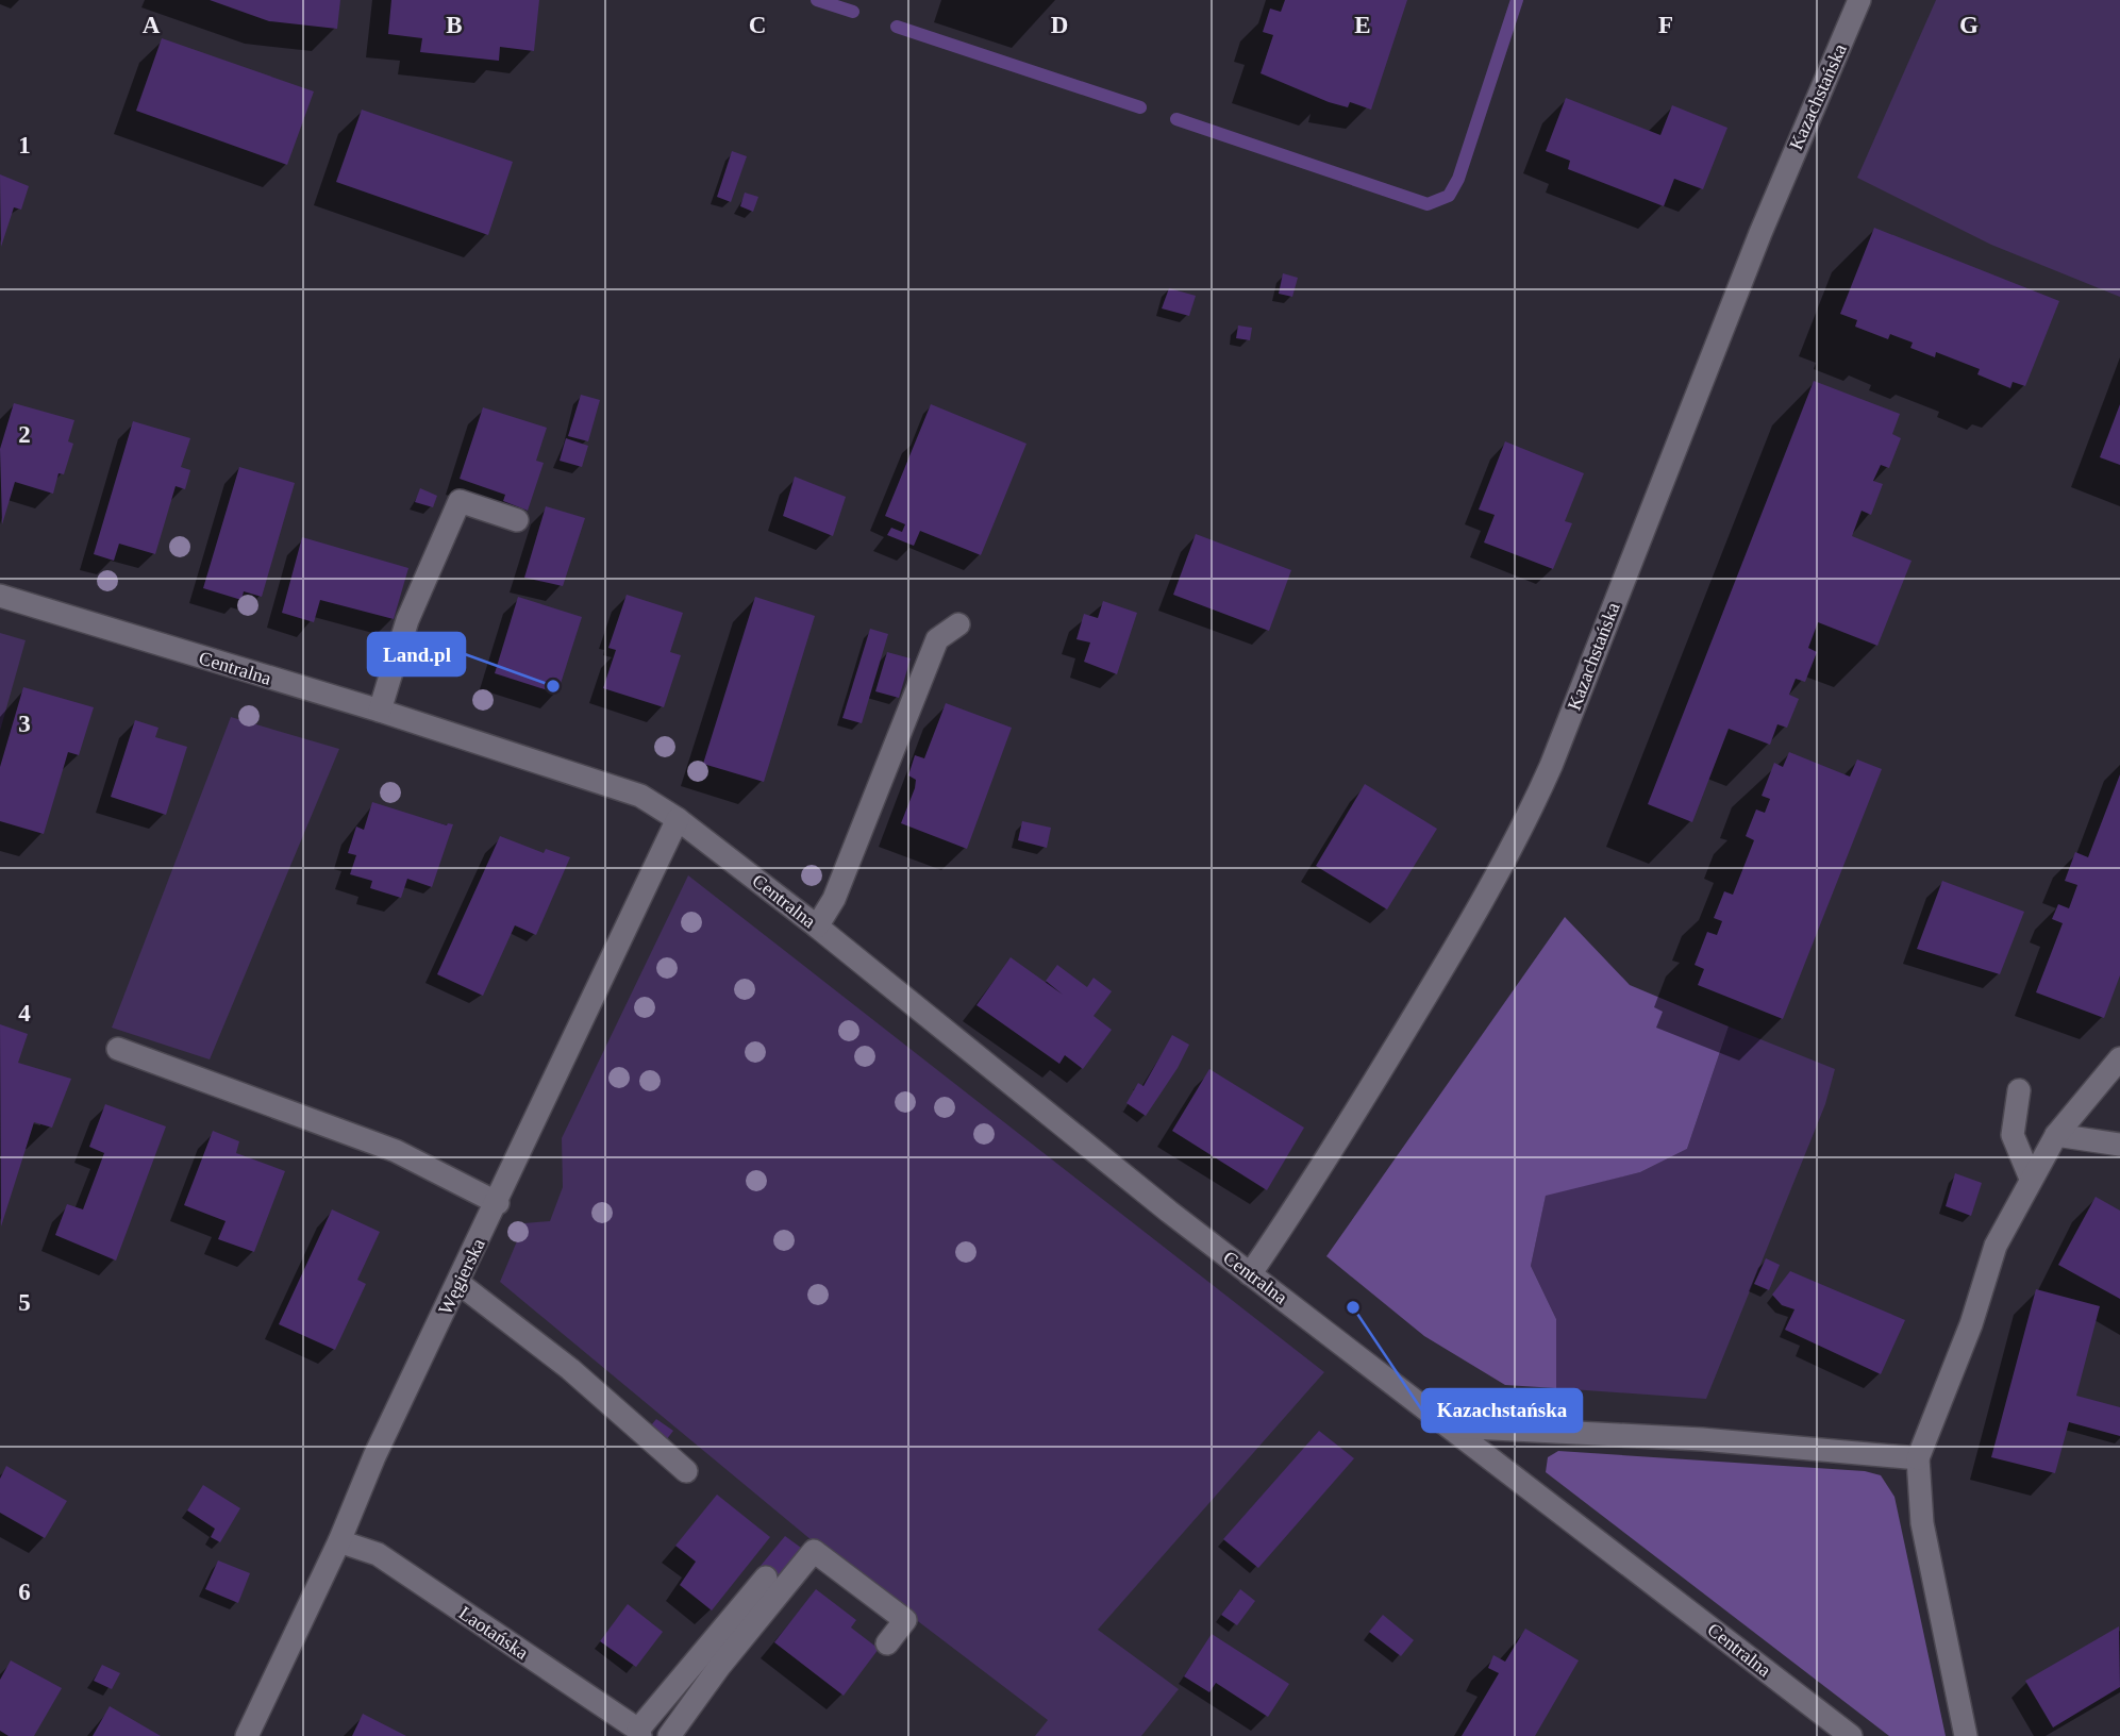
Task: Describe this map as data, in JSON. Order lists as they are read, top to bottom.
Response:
{
  "streets": {
    "street": [
      "Kazachstańska",
      "Centralna",
      "Węgierska",
      "Laotańska"
    ]
  },
  "crossings": [
    ["Kazachstańska", "Centralna"],
    ["Centralna", "Węgierska"],
    ["Węgierska", "Laotańska"]
  ],
  "places": ["Land.pl", "Kazachstańska"],
  "grid": {
    "columns": [
      "A",
      "B",
      "C",
      "D",
      "E",
      "F",
      "G"
    ],
    "rows": [
      "1",
      "2",
      "3",
      "4",
      "5",
      "6"
    ]
  }
}
